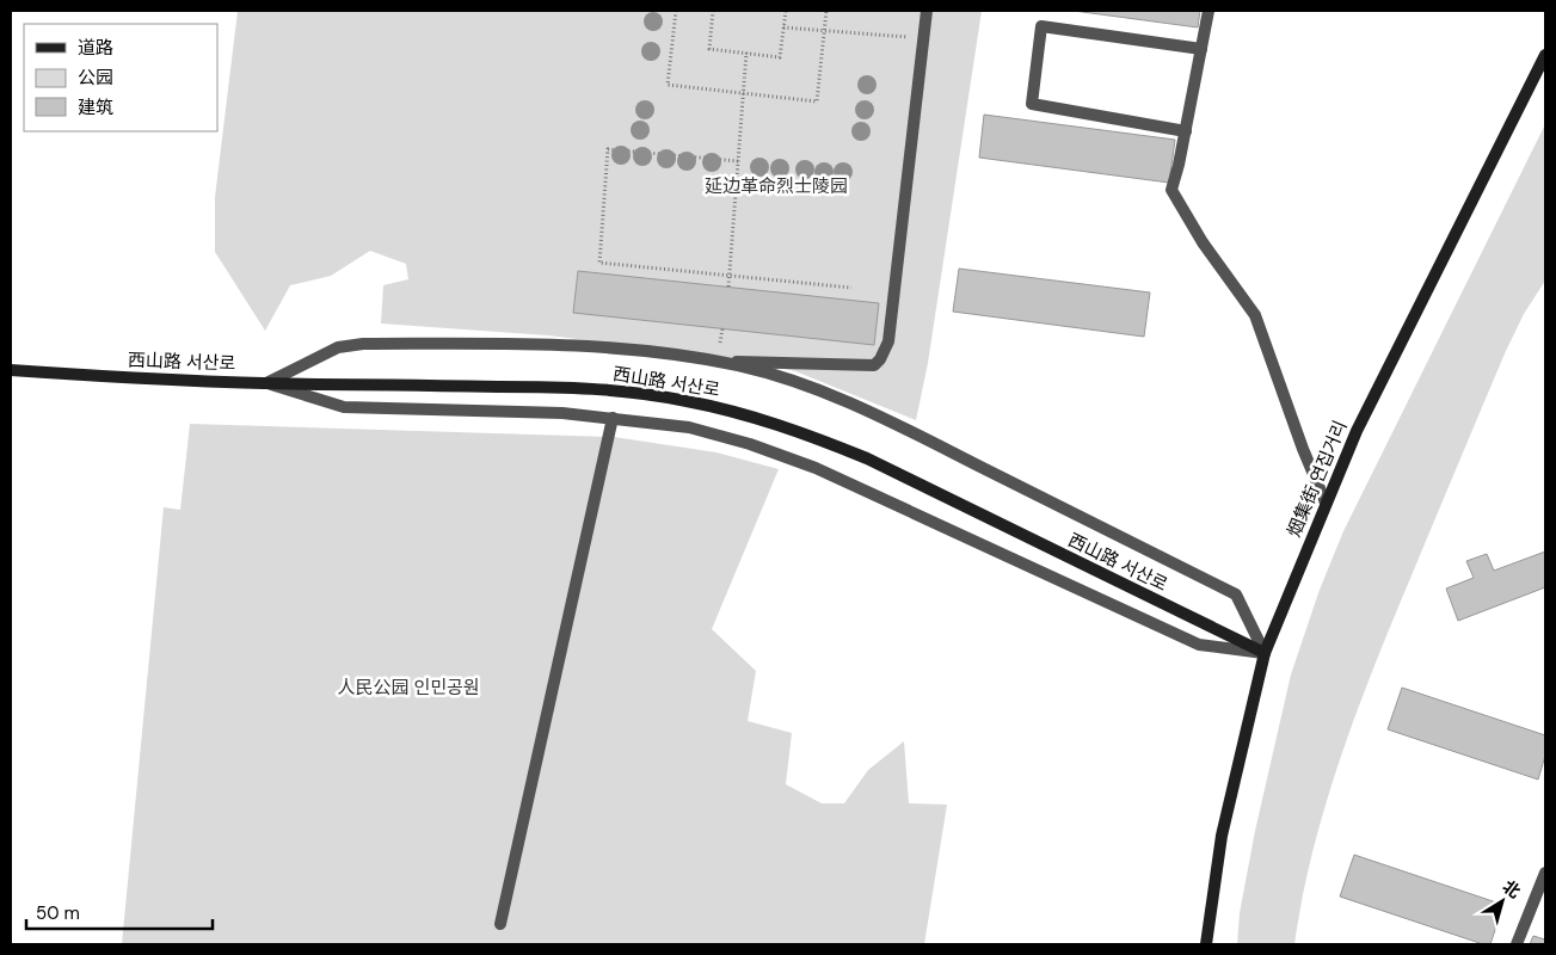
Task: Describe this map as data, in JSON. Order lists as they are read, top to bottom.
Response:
{
  "streets": {
    "street": ["西山路 서산로", "烟集街 연집거리"]
  },
  "crossings": [
    ["西山路 서산로", "烟集街 연집거리"]
  ],
  "parks": ["延边革命烈士陵园", "人民公园 인민공원"],
  "legend": ["道路", "公园", "建筑"],
  "scale_bar": "50 m",
  "north": "top right"
}
